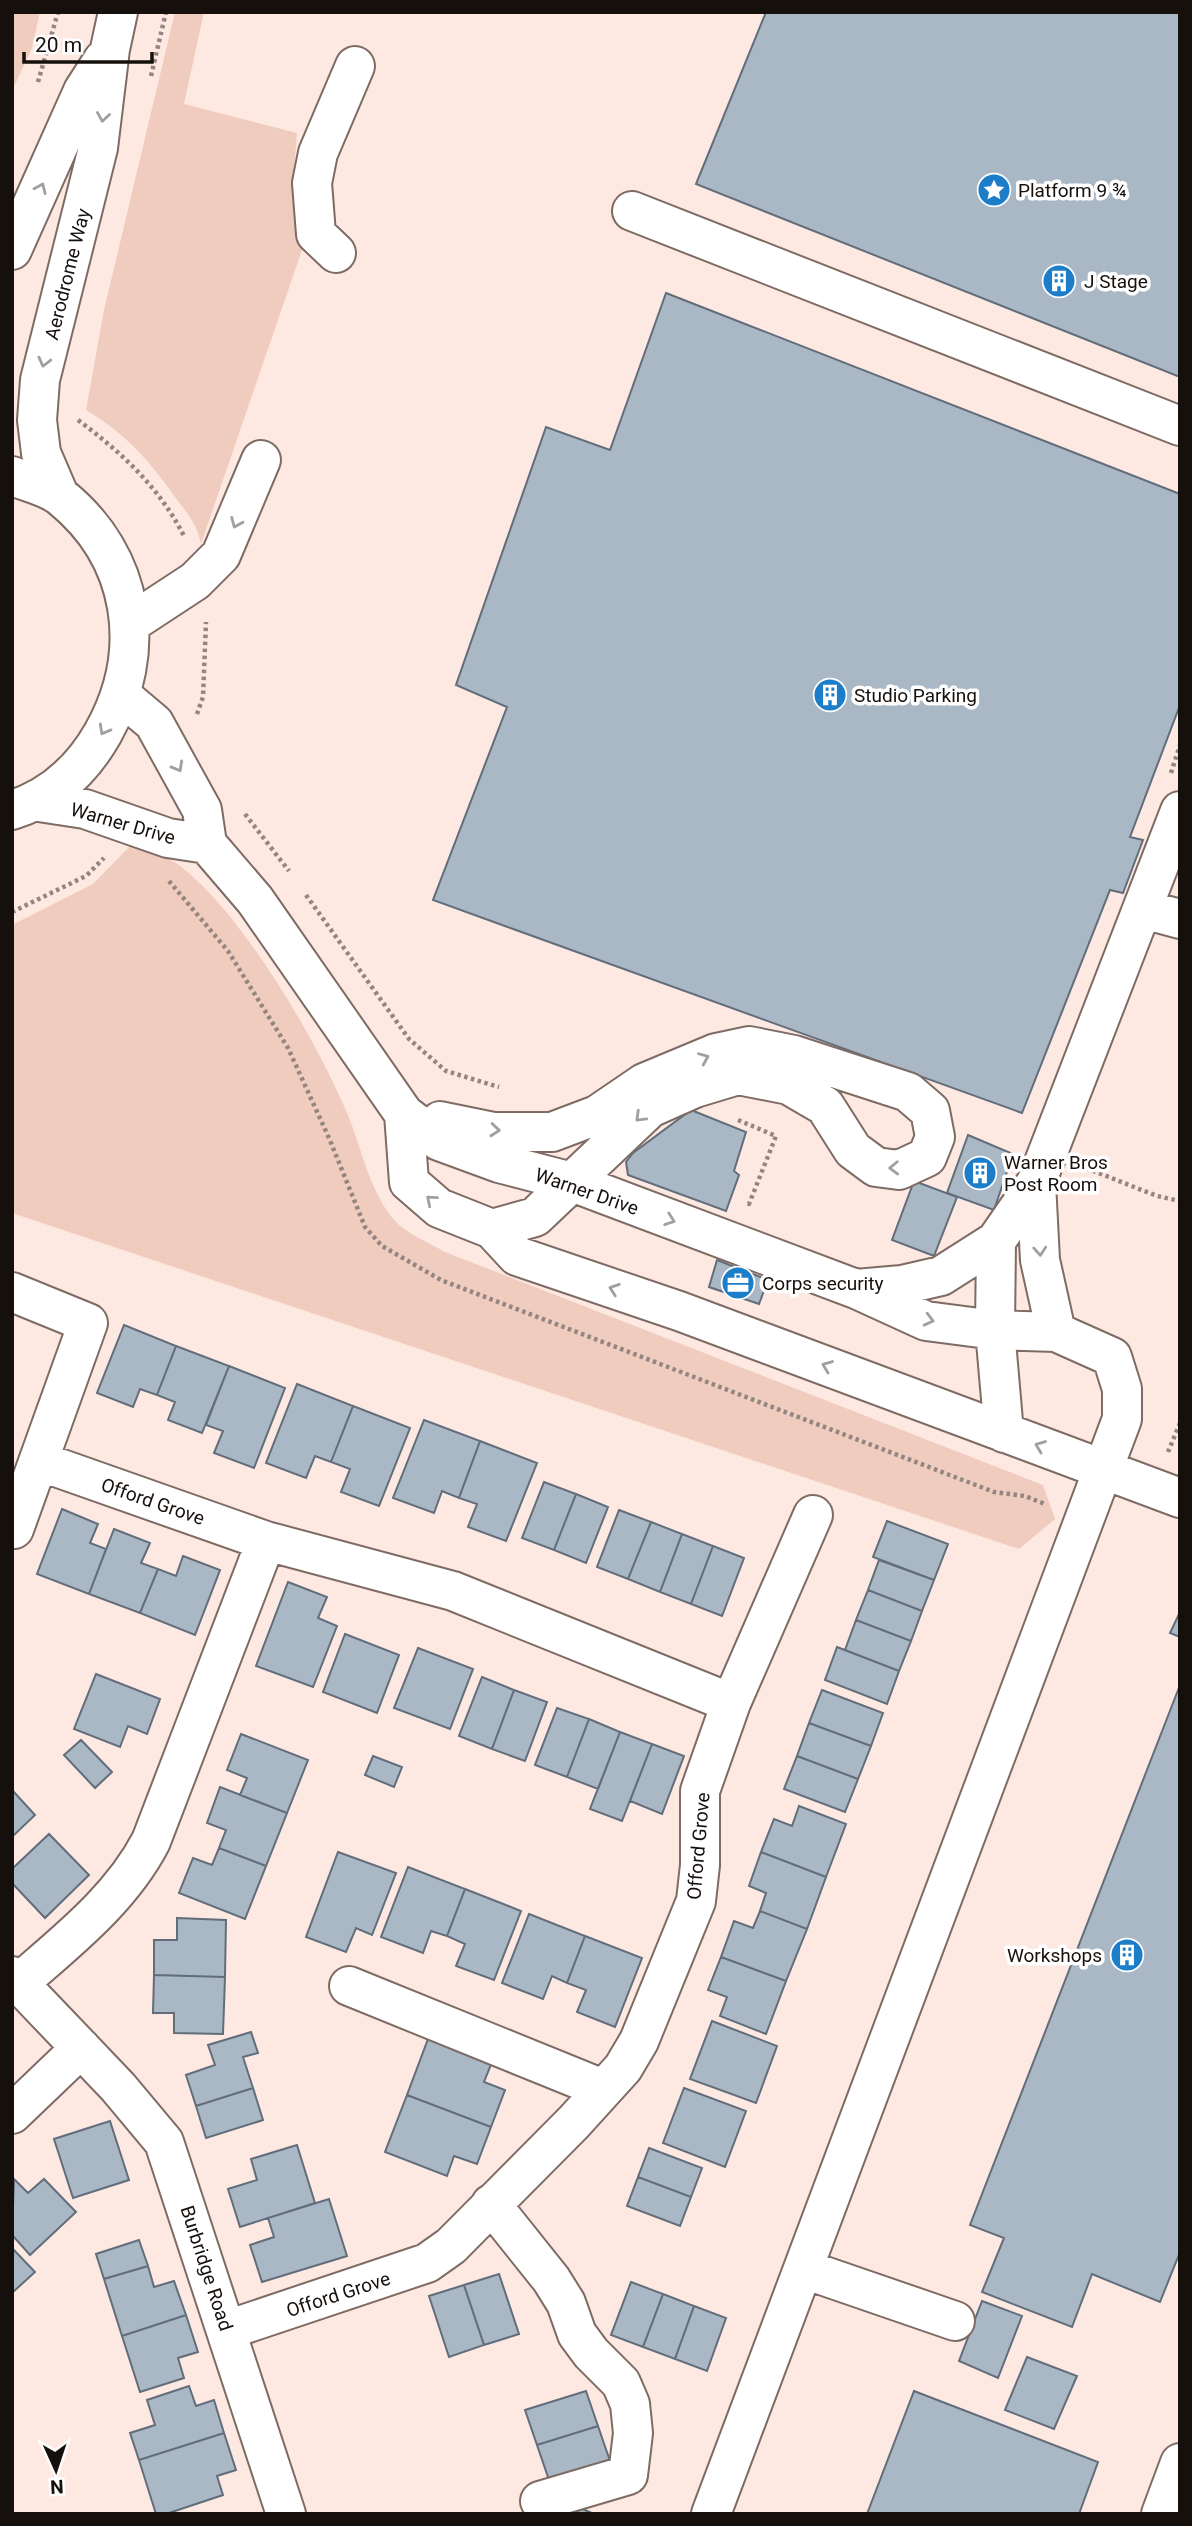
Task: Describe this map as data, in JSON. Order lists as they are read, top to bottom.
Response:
{
  "streets": {
    "street": [
      "Aerodrome Way",
      "Warner Drive",
      "Offord Grove",
      "Burbridge Road"
    ]
  },
  "crossings": [
    ["Offord Grove", "Burbridge Road"]
  ],
  "places": {
    "place": ["Platform 9 ¾"],
    "building": [
      "J Stage",
      "Studio Parking",
      "Warner Bros Post Room",
      "Workshops"
    ],
    "office": ["Corps security"]
  },
  "scale_bar": "20 m",
  "north": "bottom"
}
